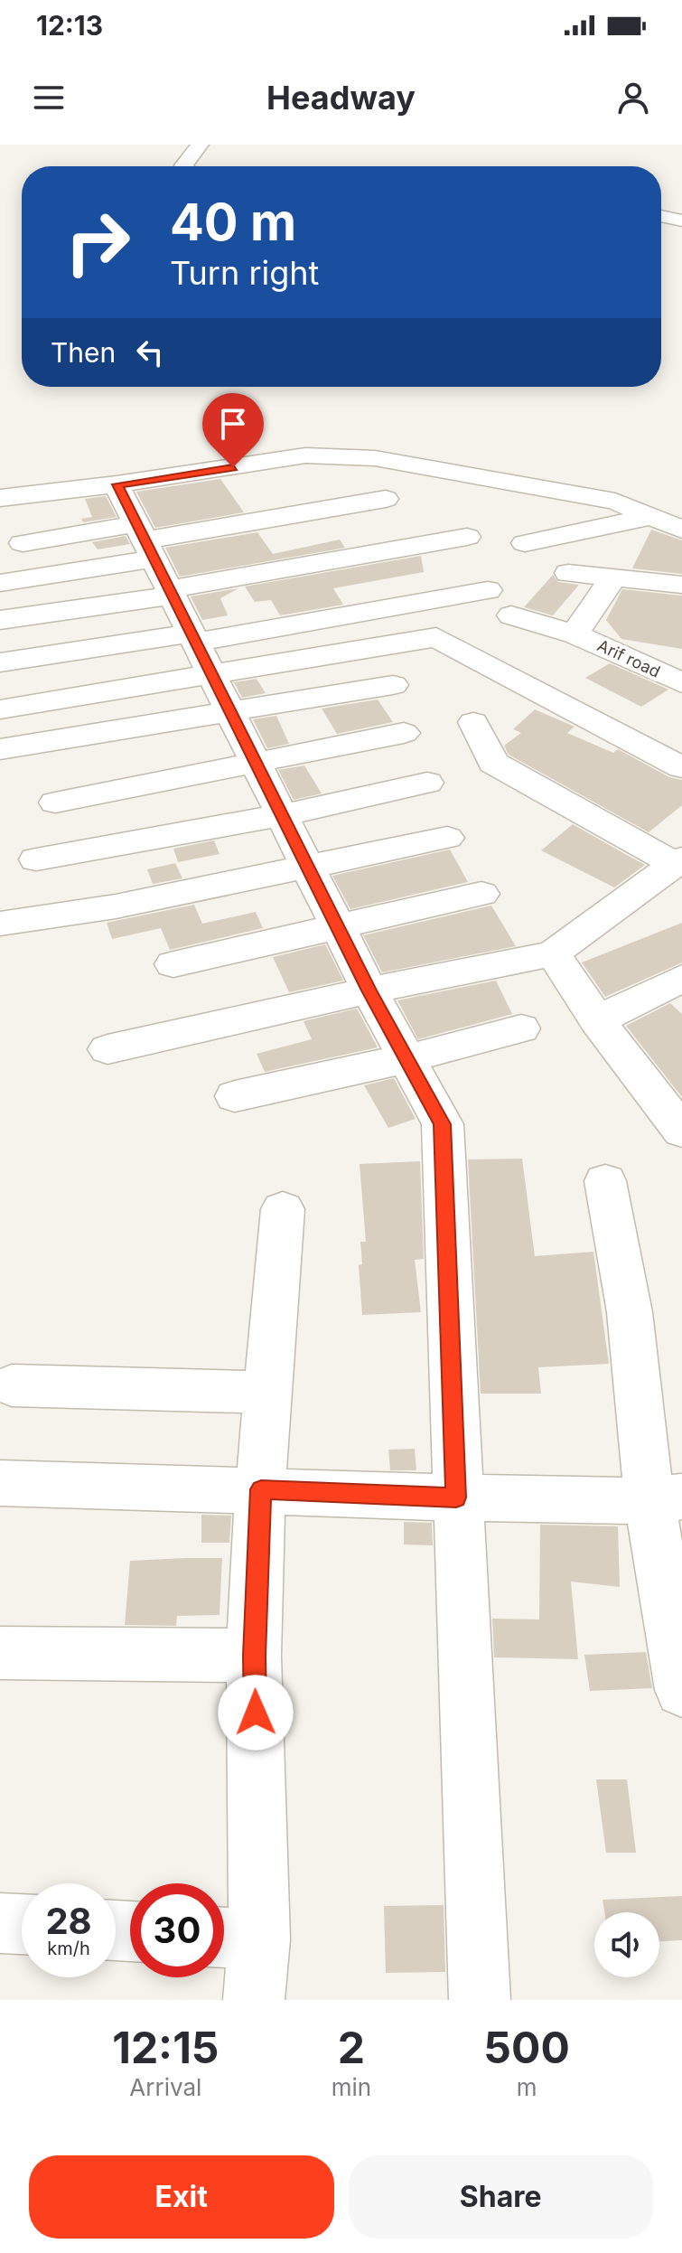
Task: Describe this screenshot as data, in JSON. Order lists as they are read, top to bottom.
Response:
{
  "streets": {
    "street": ["Arif road"]
  },
  "page": {
    "status": "12:13",
    "header": "Headway",
    "turn": ["40 m", "Turn right"],
    "then": "Then",
    "speed": "28 km/h",
    "limit": "30",
    "eta": [
      "12:15",
      "Arrival",
      "2",
      "min",
      "500",
      "m"
    ],
    "buttons": ["Exit", "Share"]
  }
}
